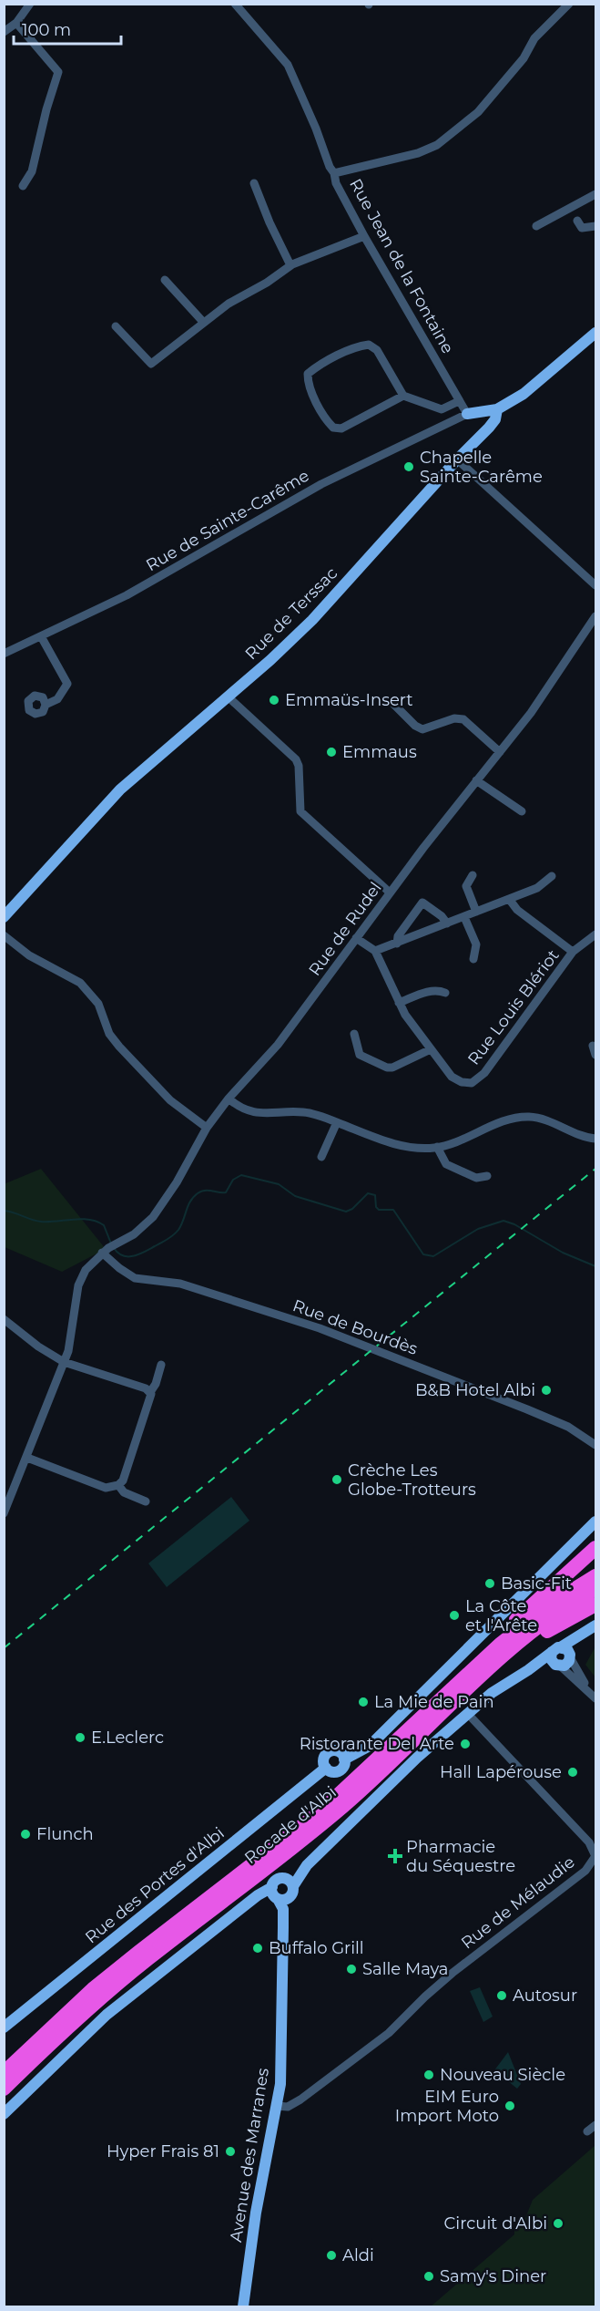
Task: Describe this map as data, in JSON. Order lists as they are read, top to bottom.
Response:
{
  "streets": {
    "highway": ["Rocade d'Albi"],
    "street": [
      "Rue Jean de la Fontaine",
      "Rue de Sainte-Carême",
      "Rue de Terssac",
      "Rue de Rudel",
      "Rue Louis Blériot",
      "Rue de Bourdès",
      "Rue des Portes d'Albi",
      "Rue de Mélaudie",
      "Avenue des Marranes"
    ]
  },
  "crossings": [
    ["Rue Jean de la Fontaine", "Rue de Sainte-Carême"],
    ["Rue Jean de la Fontaine", "Rue de Terssac"],
    ["Rue de Rudel", "Rue de Bourdès"],
    ["Rue de Mélaudie", "Avenue des Marranes"]
  ],
  "places": {
    "other": [
      "Chapelle Sainte-Carême",
      "Emmaüs-Insert",
      "Emmaus",
      "B&B Hotel Albi",
      "Crèche Les Globe-Trotteurs",
      "Basic-Fit",
      "La Côte et l'Arête",
      "La Mie de Pain",
      "E.Leclerc",
      "Ristorante Del Arte",
      "Hall Lapérouse",
      "Flunch",
      "Buffalo Grill",
      "Salle Maya",
      "Autosur",
      "Nouveau Siècle",
      "EIM Euro Import Moto",
      "Hyper Frais 81",
      "Circuit d'Albi",
      "Aldi",
      "Samy's Diner"
    ],
    "health": ["Pharmacie du Séquestre"]
  },
  "scale_bar": "100 m"
}
